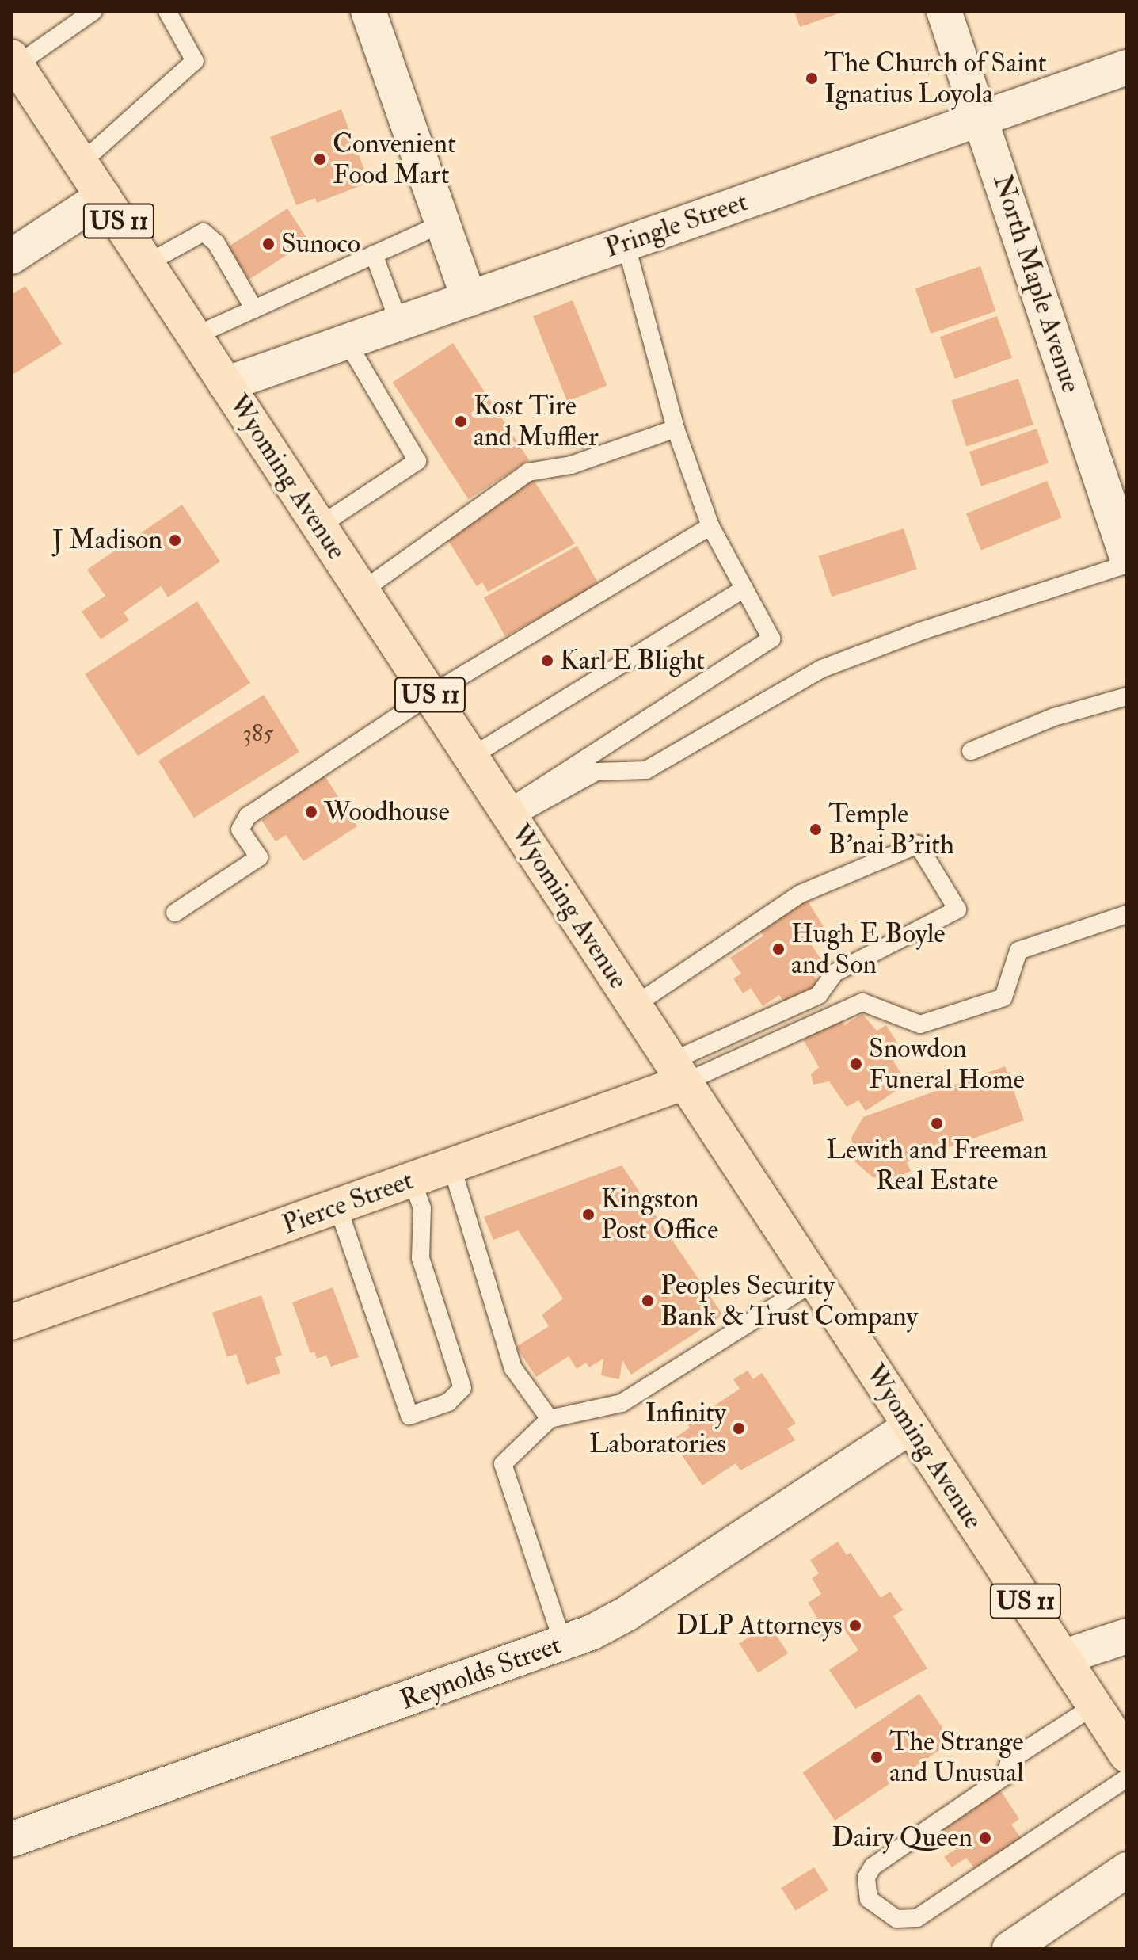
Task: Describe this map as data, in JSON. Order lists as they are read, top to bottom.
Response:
{
  "streets": {
    "main road": ["US 11", "Wyoming Avenue", "Pierce Street"],
    "street": ["Pringle Street", "North Maple Avenue", "Reynolds Street"]
  },
  "crossings": [
    ["Pringle Street", "North Maple Avenue"],
    ["Pringle Street", "Wyoming Avenue"],
    ["Wyoming Avenue", "Pierce Street"],
    ["Wyoming Avenue", "Reynolds Street"]
  ],
  "places": [
    "The Church of Saint Ignatius Loyola",
    "Convenient Food Mart",
    "Sunoco",
    "Kost Tire and Muffler",
    "J Madison",
    "Karl E Blight",
    "Woodhouse",
    "Temple B'nai B'rith",
    "Hugh E Boyle and Son",
    "Snowdon Funeral Home",
    "Lewith and Freeman Real Estate",
    "Kingston Post Office",
    "Peoples Security Bank & Trust Company",
    "Infinity Laboratories",
    "DLP Attorneys",
    "The Strange and Unusual",
    "Dairy Queen"
  ],
  "house_numbers": ["385"]
}
